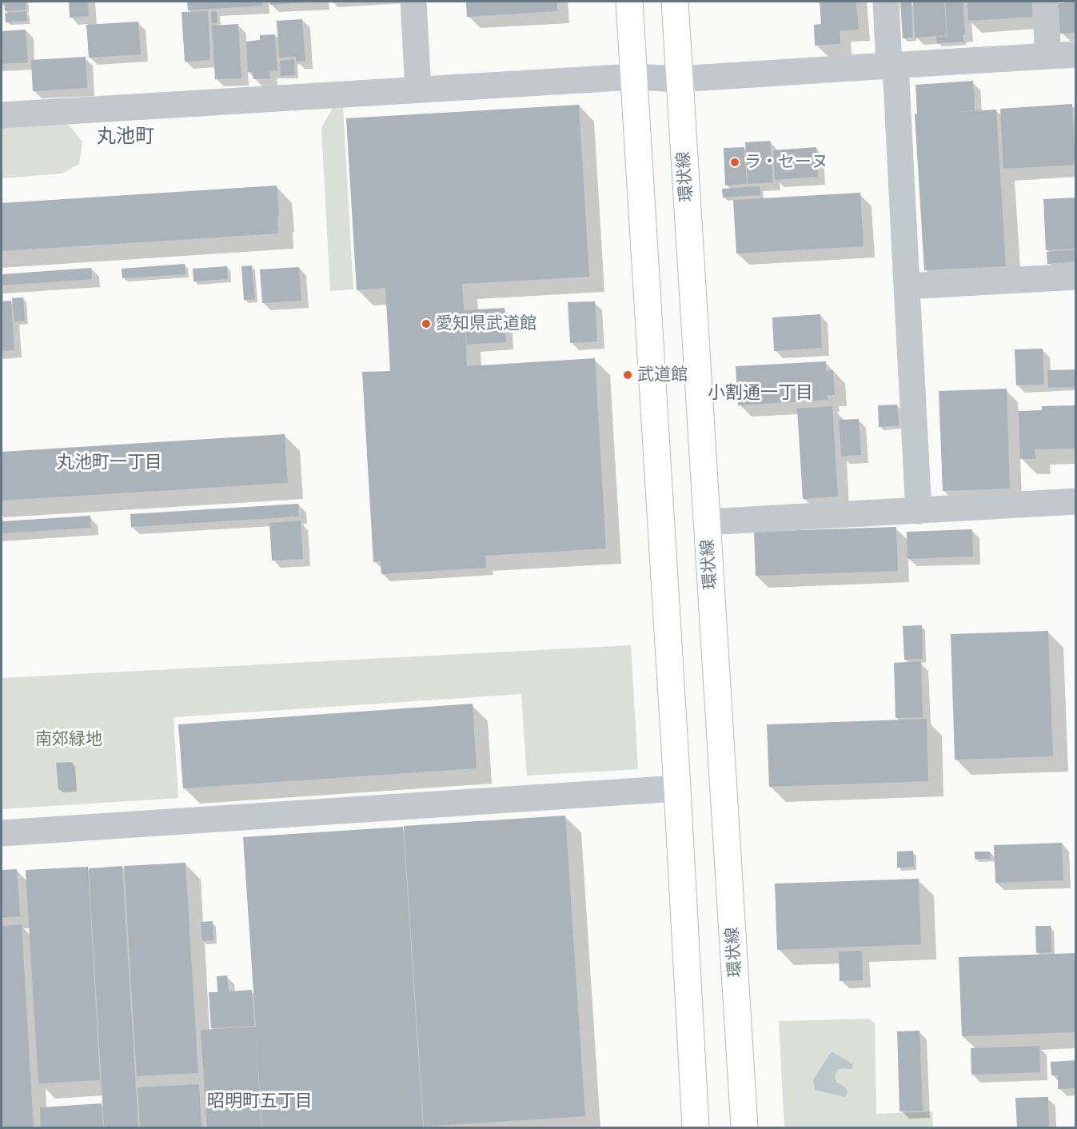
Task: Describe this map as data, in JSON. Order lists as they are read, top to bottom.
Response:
{
  "streets": {
    "main road": ["環状線"]
  },
  "districts": [
    "丸池町",
    "小割通一丁目",
    "丸池町一丁目",
    "昭明町五丁目"
  ],
  "parks": ["南郊緑地"],
  "places": ["ラ・セーヌ", "愛知県武道館", "武道館"]
}
